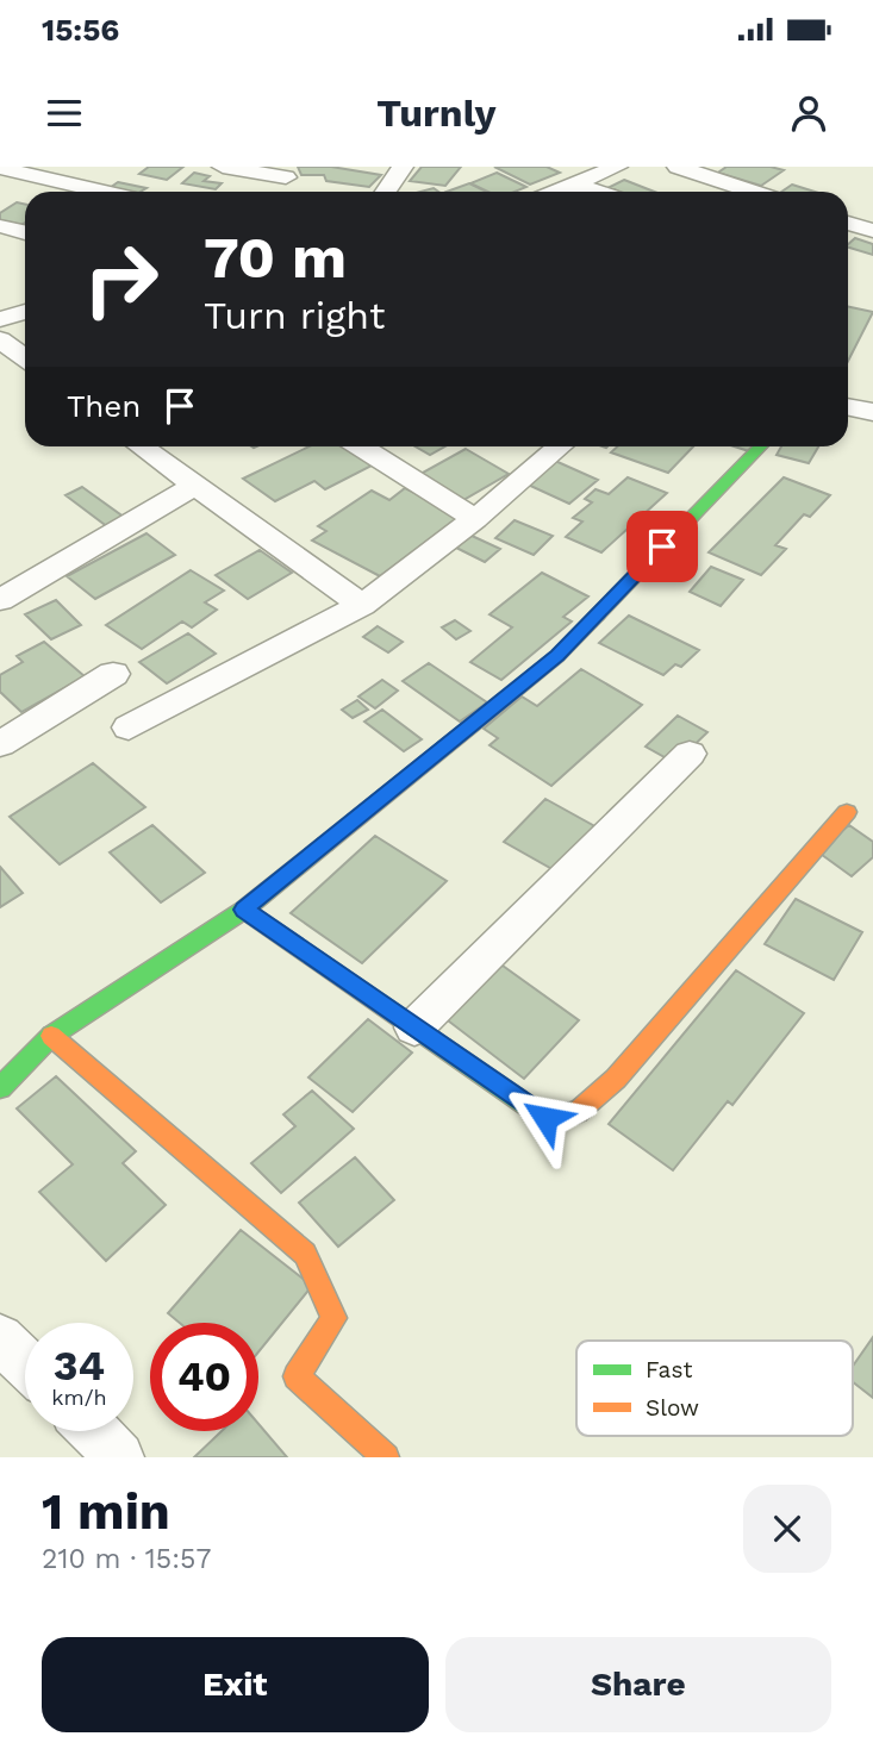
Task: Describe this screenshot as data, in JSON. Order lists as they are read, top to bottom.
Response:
{
  "legend": ["Fast", "Slow"],
  "page": {
    "status": "15:56",
    "header": "Turnly",
    "turn": ["70 m", "Turn right"],
    "then": "Then",
    "speed": "34 km/h",
    "limit": "40",
    "heading": ["1 min", "210 m · 15:57"],
    "buttons": ["Exit", "Share"]
  }
}
